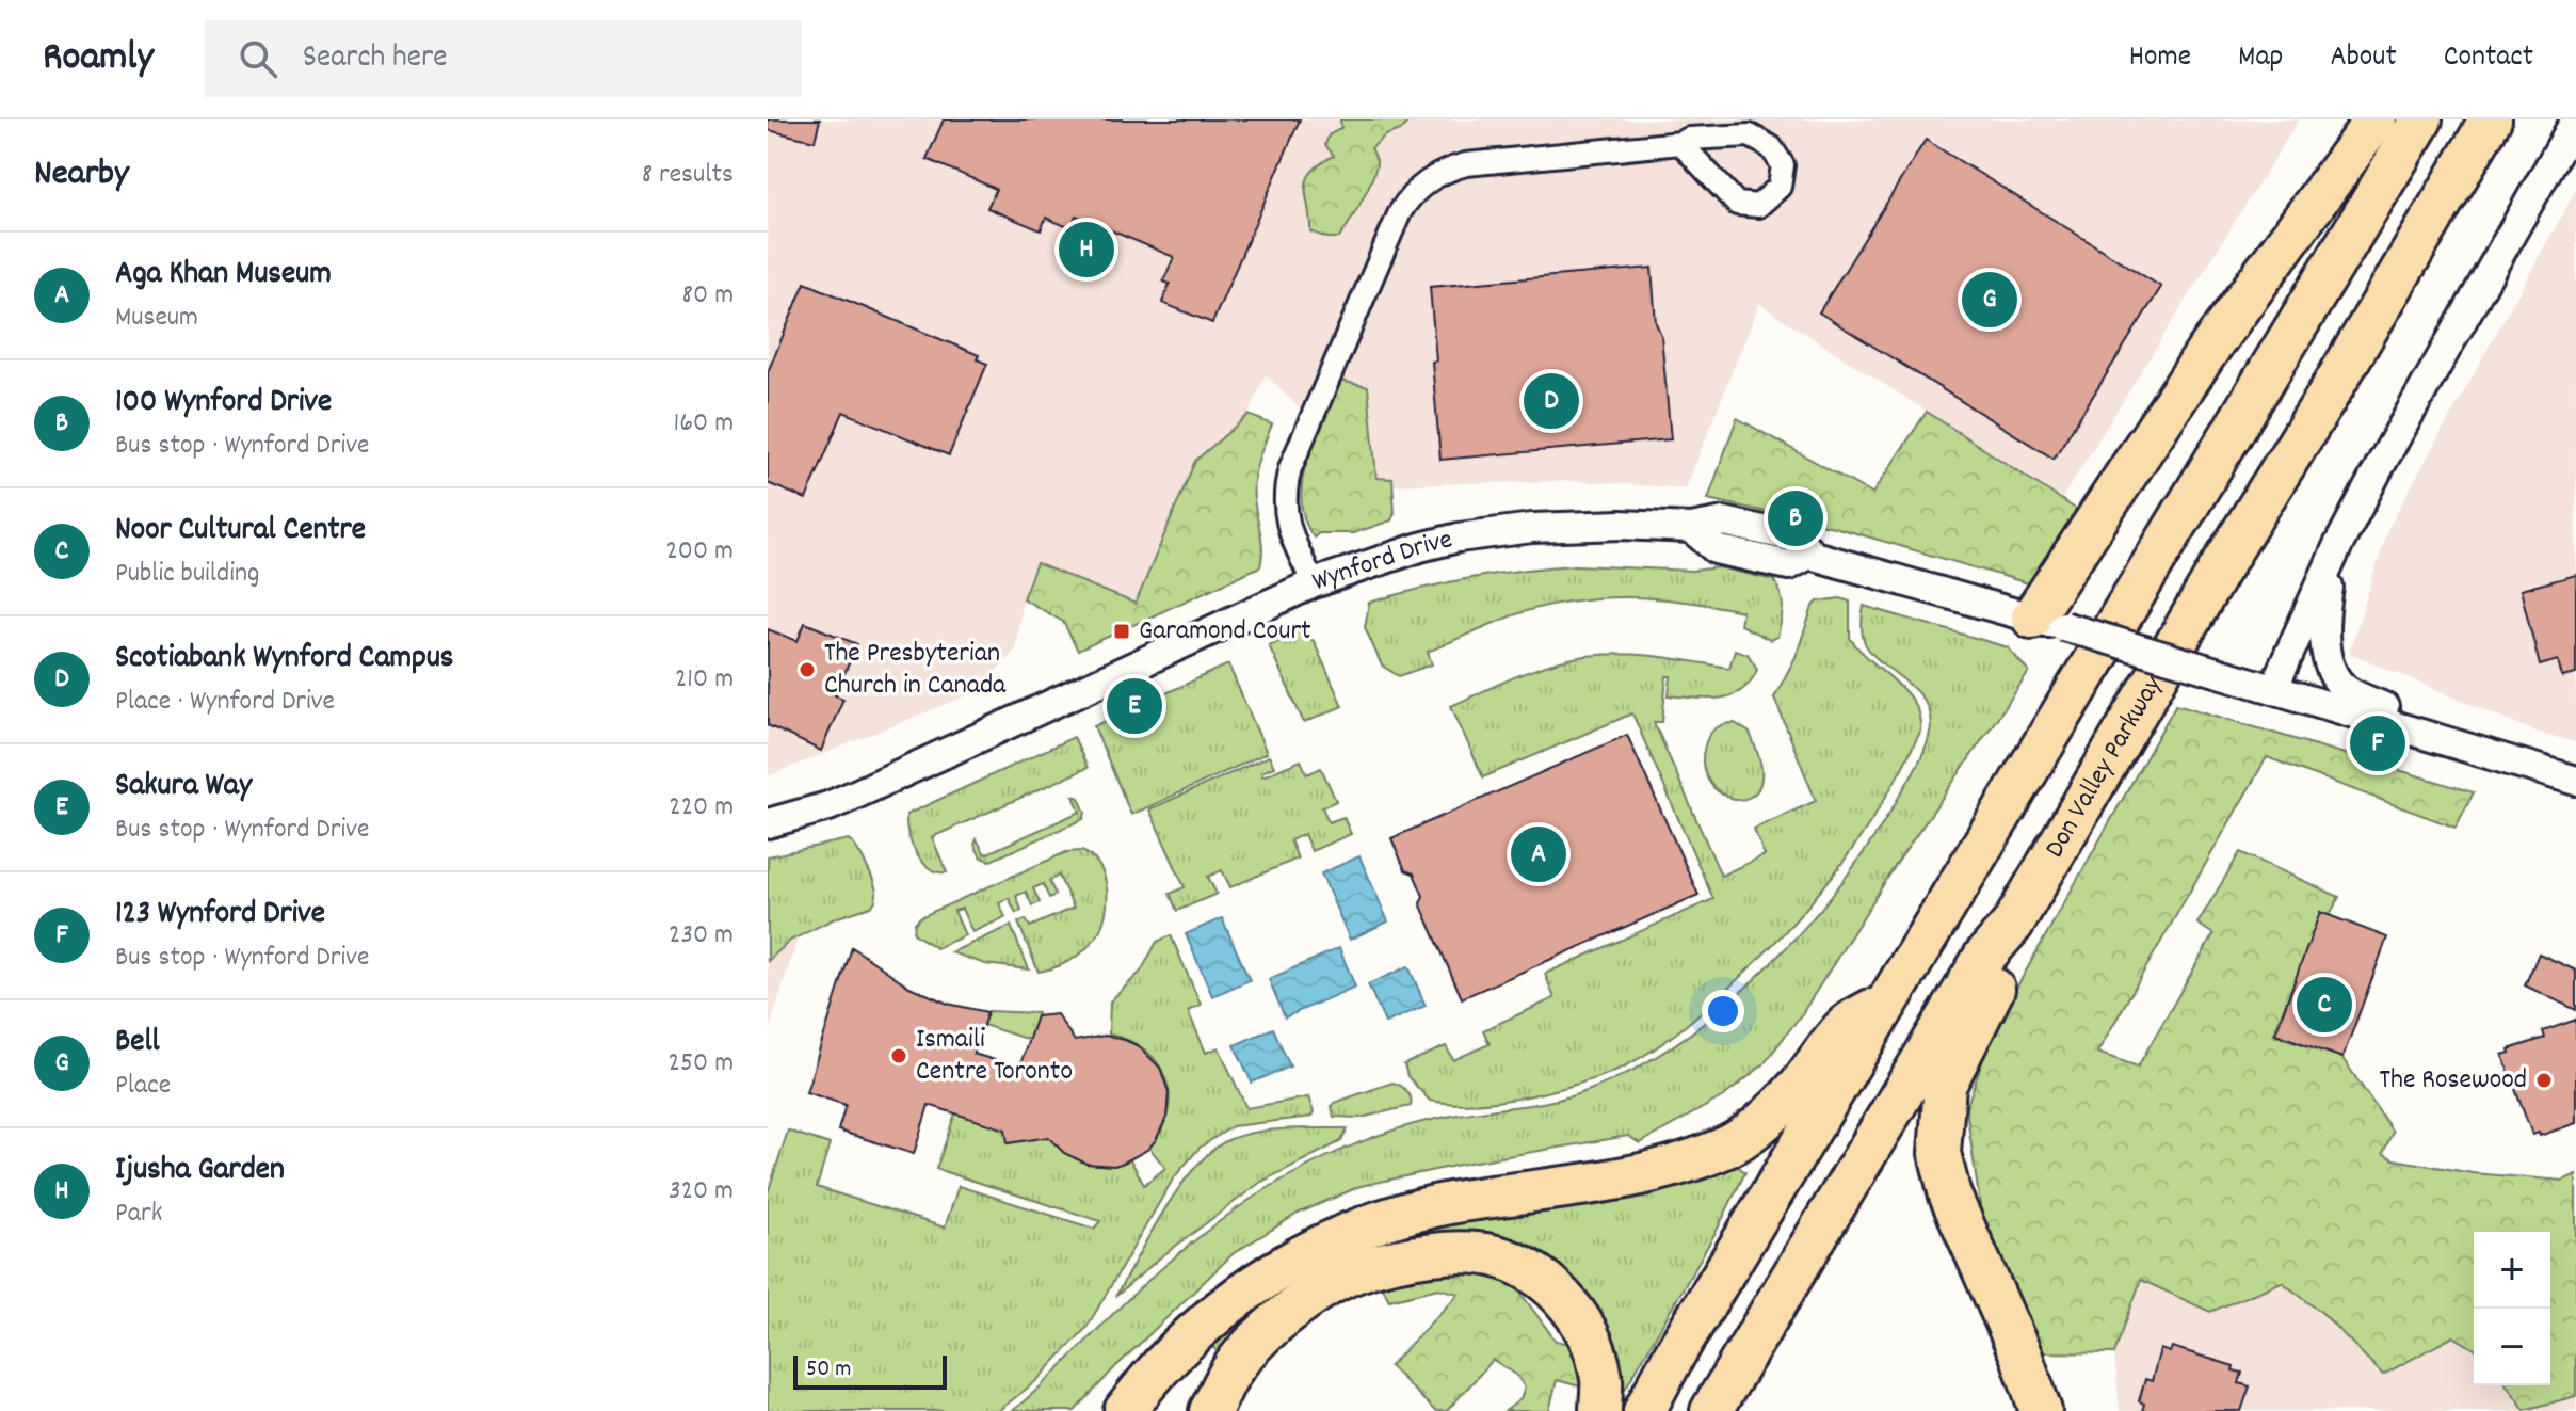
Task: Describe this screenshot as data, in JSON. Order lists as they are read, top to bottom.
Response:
{
  "streets": {
    "highway": ["Don Valley Parkway"],
    "street": ["Wynford Drive"]
  },
  "places": {
    "transit": ["Garamond Court"],
    "other": ["The Presbyterian Church in Canada", "Ismaili Centre Toronto", "The Rosewood"]
  },
  "scale_bar": "50 m",
  "page": {
    "header": "Roamly",
    "search": "Search here",
    "nav": [
      "Home",
      "Map",
      "About",
      "Contact"
    ],
    "heading": ["Nearby", "8 results"],
    "pins": [
      "H",
      "G",
      "D",
      "B",
      "E",
      "F",
      "A",
      "C"
    ],
    "list": [
      {
        "mark": "A",
        "name": "Aga Khan Museum",
        "note": "Museum",
        "value": "80 m"
      },
      {
        "mark": "B",
        "name": "100 Wynford Drive",
        "note": "Bus stop · Wynford Drive",
        "value": "160 m"
      },
      {
        "mark": "C",
        "name": "Noor Cultural Centre",
        "note": "Public building",
        "value": "200 m"
      },
      {
        "mark": "D",
        "name": "Scotiabank Wynford Campus",
        "note": "Place · Wynford Drive",
        "value": "210 m"
      },
      {
        "mark": "E",
        "name": "Sakura Way",
        "note": "Bus stop · Wynford Drive",
        "value": "220 m"
      },
      {
        "mark": "F",
        "name": "123 Wynford Drive",
        "note": "Bus stop · Wynford Drive",
        "value": "230 m"
      },
      {
        "mark": "G",
        "name": "Bell",
        "note": "Place",
        "value": "250 m"
      },
      {
        "mark": "H",
        "name": "Ijusha Garden",
        "note": "Park",
        "value": "320 m"
      }
    ],
    "map_buttons": ["+", "−"],
    "scale": "50 m"
  }
}
